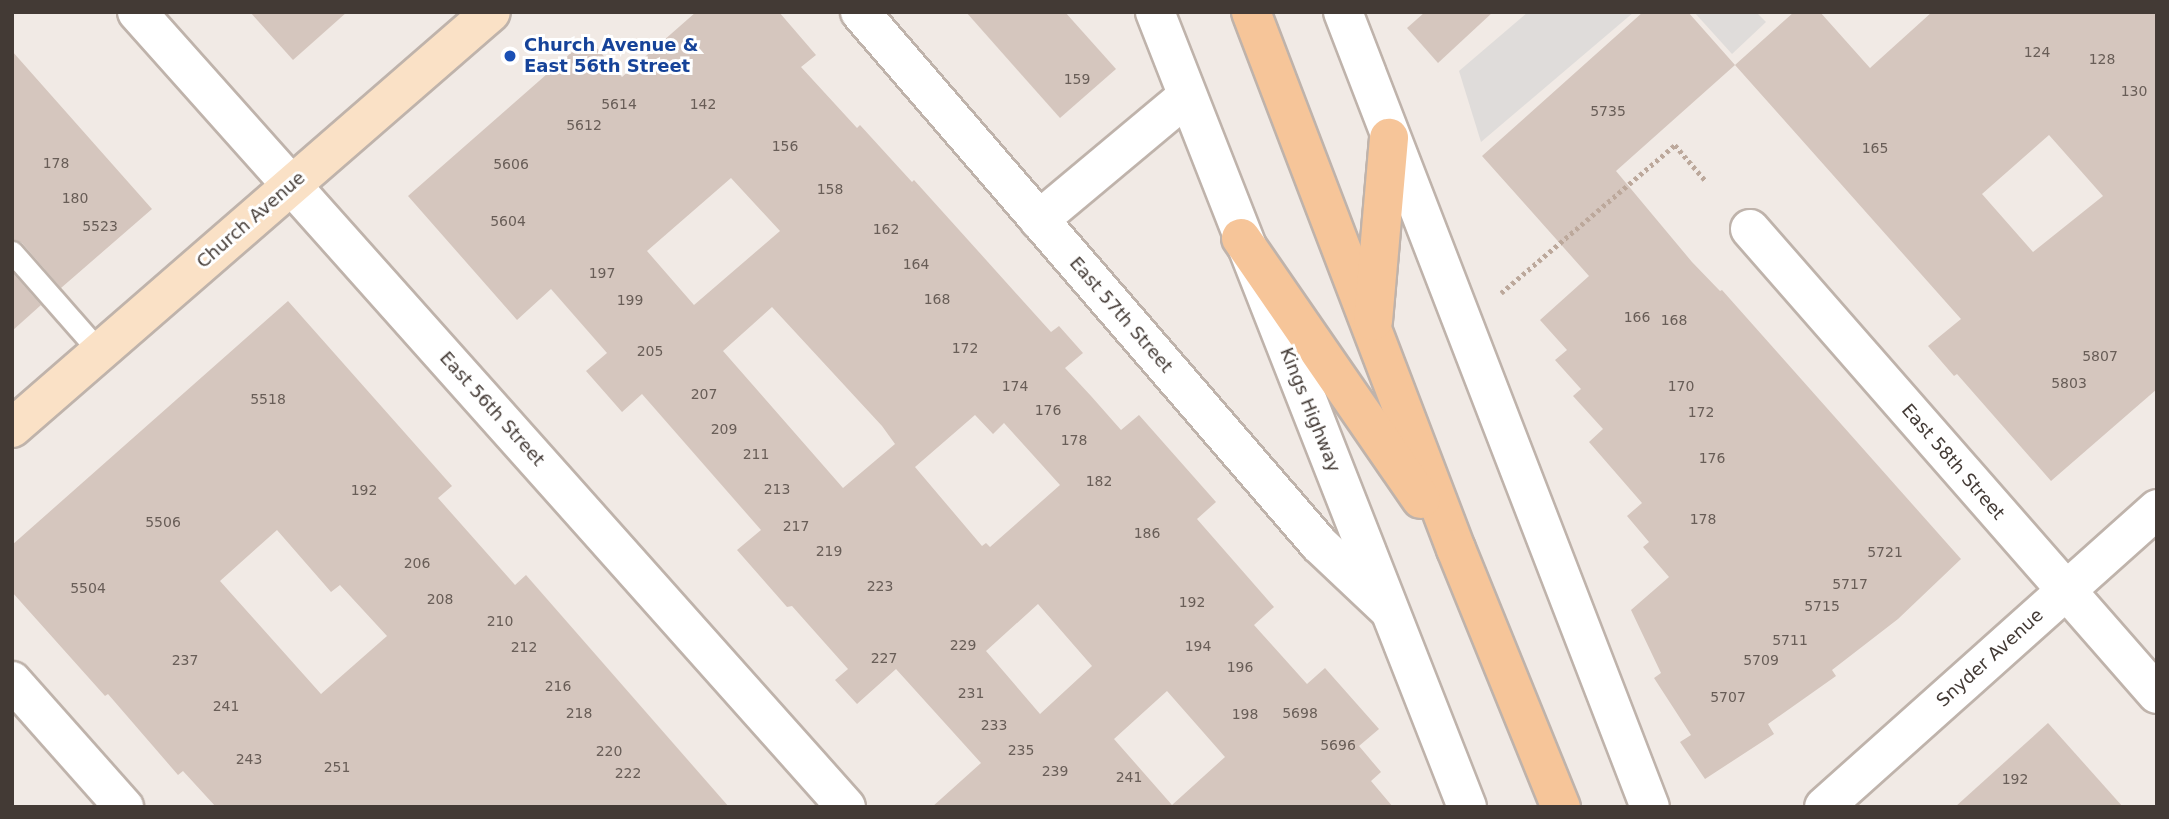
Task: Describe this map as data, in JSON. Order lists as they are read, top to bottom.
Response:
{
  "streets": {
    "main road": ["Church Avenue"],
    "street": [
      "East 57th Street",
      "East 56th Street",
      "Kings Highway",
      "East 58th Street",
      "Snyder Avenue"
    ]
  },
  "crossings": [
    ["Church Avenue", "East 56th Street"],
    ["East 57th Street", "Kings Highway"],
    ["East 58th Street", "Snyder Avenue"]
  ],
  "places": ["Church Avenue & East 56th Street"],
  "house_numbers": [
    "124",
    "128",
    "159",
    "130",
    "5614",
    "142",
    "5735",
    "5612",
    "156",
    "165",
    "178",
    "5606",
    "158",
    "180",
    "5604",
    "5523",
    "162",
    "164",
    "197",
    "168",
    "199",
    "166",
    "168",
    "172",
    "205",
    "5807",
    "5803",
    "174",
    "170",
    "207",
    "5518",
    "176",
    "172",
    "209",
    "178",
    "211",
    "176",
    "182",
    "213",
    "192",
    "178",
    "5506",
    "217",
    "186",
    "219",
    "5721",
    "206",
    "5717",
    "223",
    "5504",
    "208",
    "192",
    "5715",
    "210",
    "5711",
    "229",
    "194",
    "212",
    "227",
    "237",
    "5709",
    "196",
    "216",
    "231",
    "5707",
    "241",
    "218",
    "5698",
    "198",
    "233",
    "5696",
    "235",
    "220",
    "243",
    "251",
    "239",
    "222",
    "241",
    "192"
  ]
}
